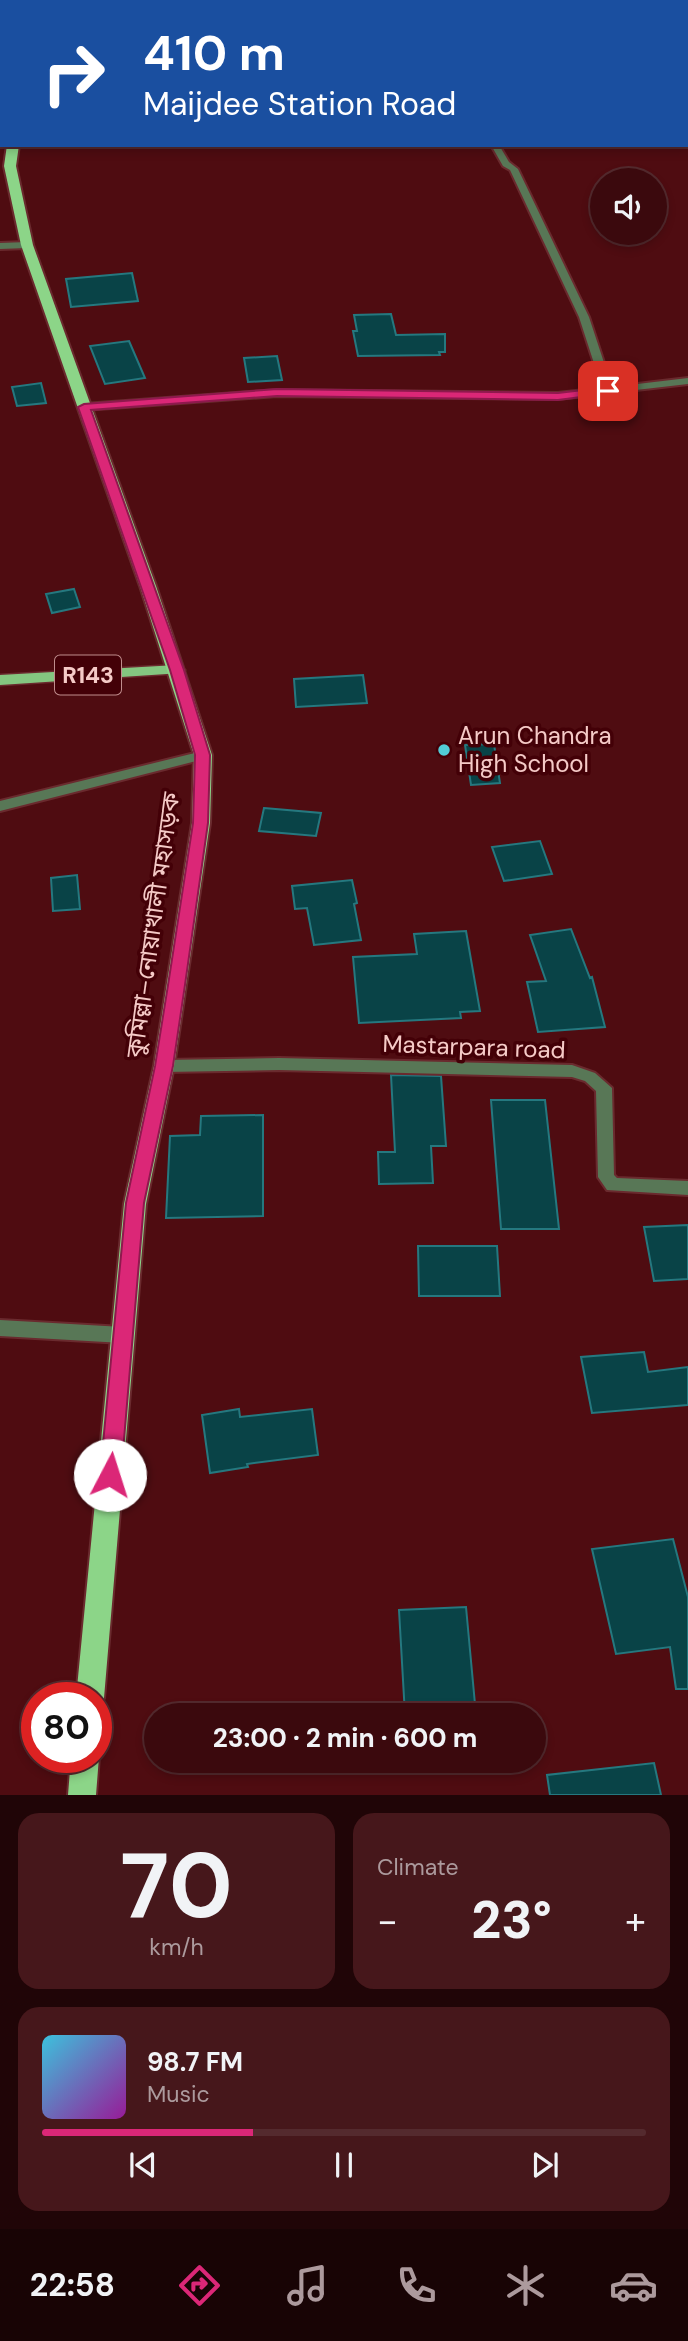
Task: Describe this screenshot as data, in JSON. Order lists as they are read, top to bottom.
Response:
{
  "streets": {
    "highway": ["কুমিল্লা–নোয়াখালী মহাসড়ক"],
    "main road": ["R143"],
    "street": ["Mastarpara road"]
  },
  "crossings": [
    ["R143", "কুমিল্লা–নোয়াখালী মহাসড়ক"],
    ["কুমিল্লা–নোয়াখালী মহাসড়ক", "Mastarpara road"]
  ],
  "places": ["Arun Chandra High School"],
  "page": {
    "turn": ["410 m", "Maijdee Station Road"],
    "limit": "80",
    "trip": "23:00 · 2 min · 600 m",
    "tile": [
      ["70", "km/h"],
      "Climate"
    ],
    "heat": ["−", "23°", "+"],
    "song": ["98.7 FM", "Music"],
    "tabs": "22:58"
  }
}
